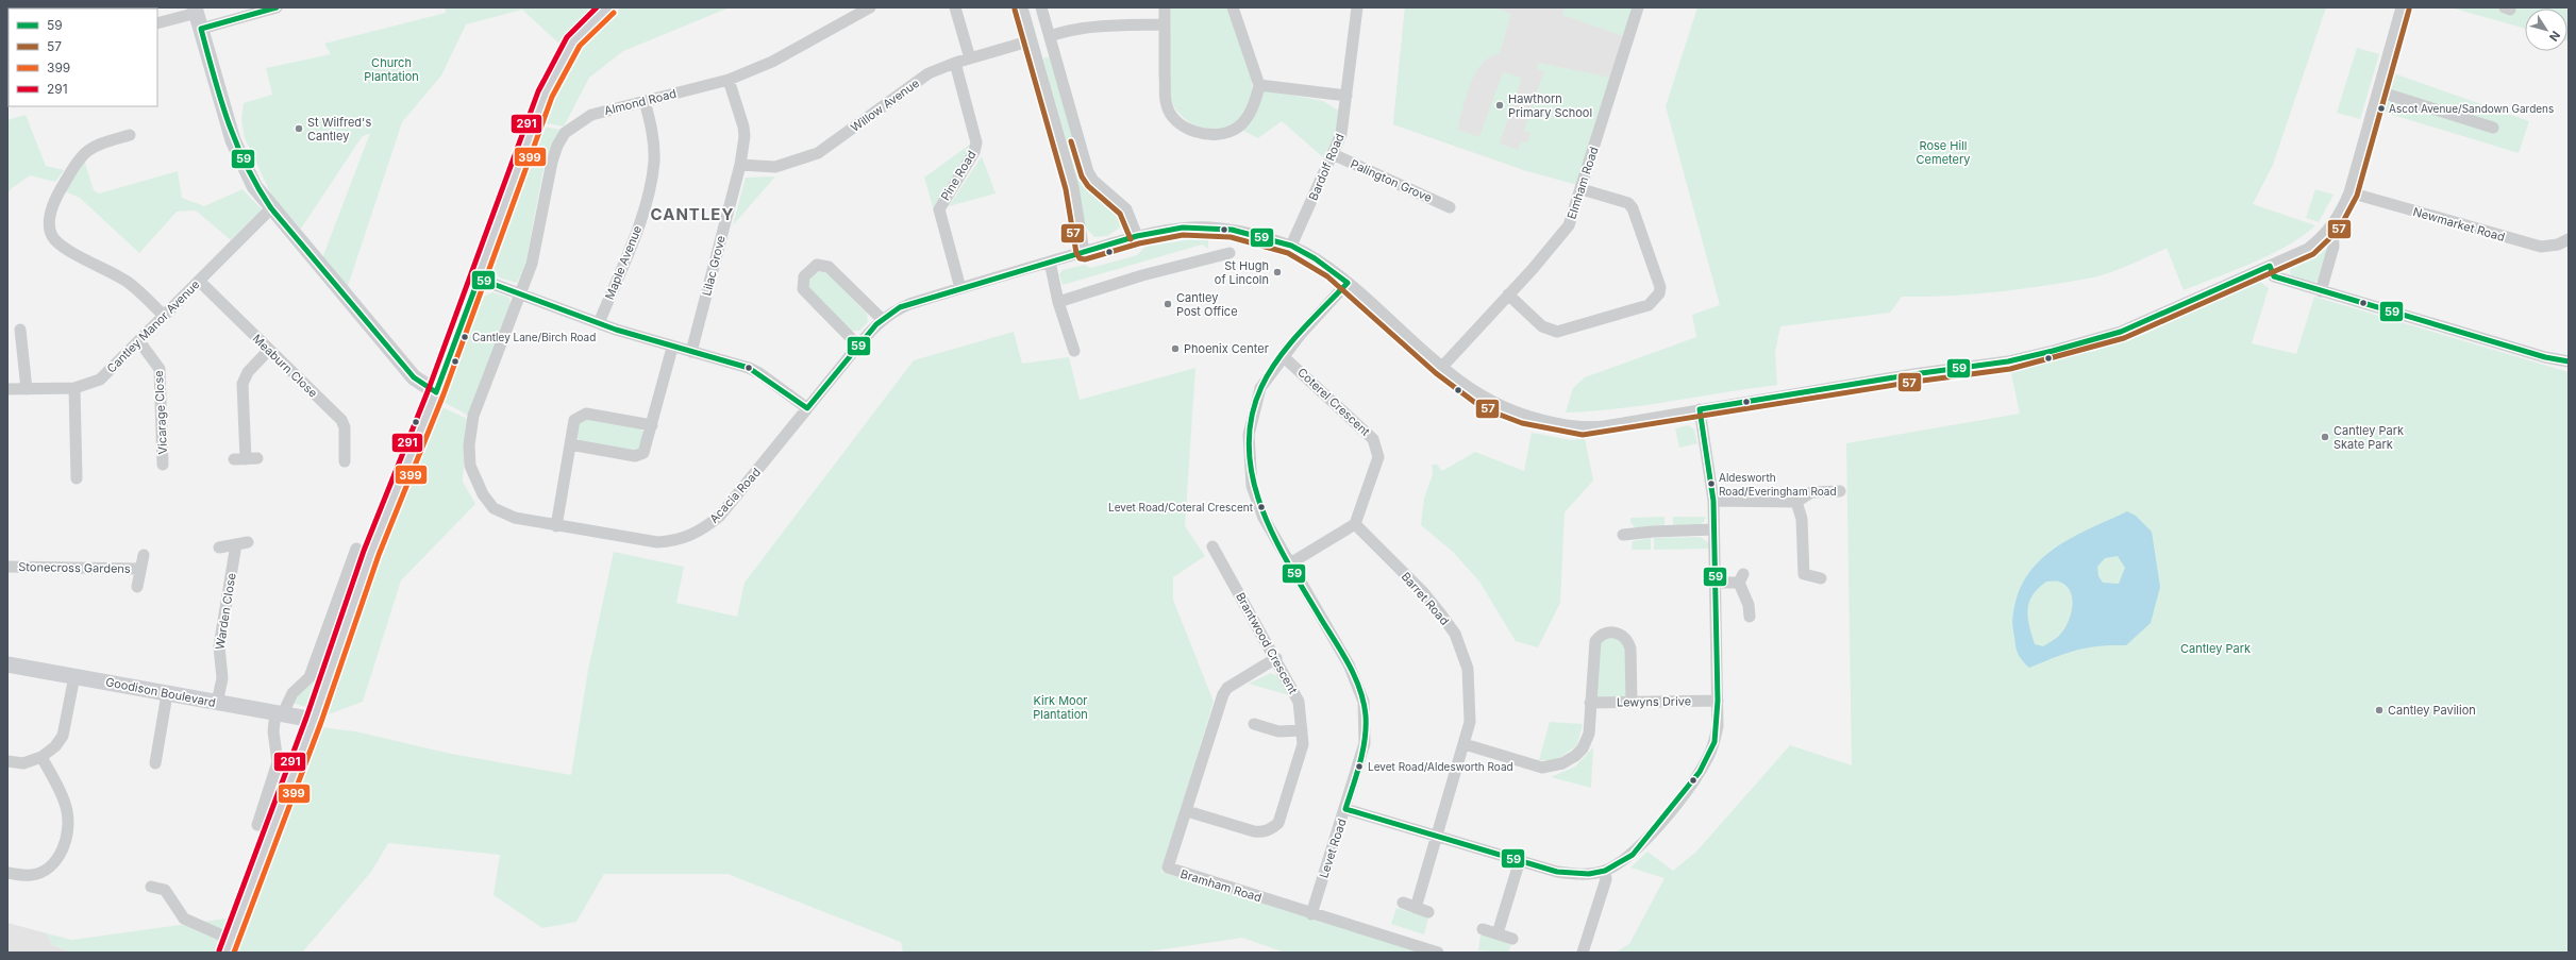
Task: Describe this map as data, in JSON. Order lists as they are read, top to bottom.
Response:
{
  "streets": {
    "main road": ["Goodison Boulevard"],
    "street": [
      "Almond Road",
      "Willow Avenue",
      "Bardolf Road",
      "Pine Road",
      "Palington Grove",
      "Elmham Road",
      "Newmarket Road",
      "Maple Avenue",
      "Lilac Grove",
      "Cantley Manor Avenue",
      "Meaburn Close",
      "Coterel Crescent",
      "Vicarage Close",
      "Acacia Road",
      "Stonecross Gardens",
      "Barret Road",
      "Warden Close",
      "Brantwood Crescent",
      "Lewyns Drive",
      "Levet Road",
      "Bramham Road"
    ]
  },
  "crossings": [
    ["Almond Road", "Maple Avenue"],
    ["Almond Road", "Lilac Grove"],
    ["Almond Road", "Acacia Road"],
    ["Willow Avenue", "Pine Road"],
    ["Willow Avenue", "Lilac Grove"],
    ["Bardolf Road", "Palington Grove"],
    ["Bardolf Road", "Acacia Road"],
    ["Pine Road", "Acacia Road"],
    ["Elmham Road", "Acacia Road"],
    ["Cantley Manor Avenue", "Meaburn Close"],
    ["Cantley Manor Avenue", "Vicarage Close"],
    ["Coterel Crescent", "Barret Road"],
    ["Coterel Crescent", "Levet Road"],
    ["Acacia Road", "Levet Road"],
    ["Warden Close", "Goodison Boulevard"],
    ["Brantwood Crescent", "Bramham Road"],
    ["Levet Road", "Bramham Road"]
  ],
  "districts": ["CANTLEY"],
  "parks": [
    "Church Plantation",
    "Rose Hill Cemetery",
    "Cantley Park",
    "Kirk Moor Plantation"
  ],
  "places": [
    "Hawthorn Primary School",
    "Ascot Avenue/Sandown Gardens",
    "St Wilfred's Cantley",
    "St Hugh of Lincoln",
    "Cantley Post Office",
    "Cantley Lane/Birch Road",
    "Phoenix Center",
    "Cantley Park Skate Park",
    "Aldesworth Road/Everingham Road",
    "Levet Road/Coteral Crescent",
    "Cantley Pavilion",
    "Levet Road/Aldesworth Road"
  ],
  "lines": [
    "transit line 59",
    "transit line 291",
    "transit line 57",
    "transit line 399"
  ],
  "legend": [
    "59",
    "57",
    "399",
    "291"
  ],
  "north": "bottom right"
}
